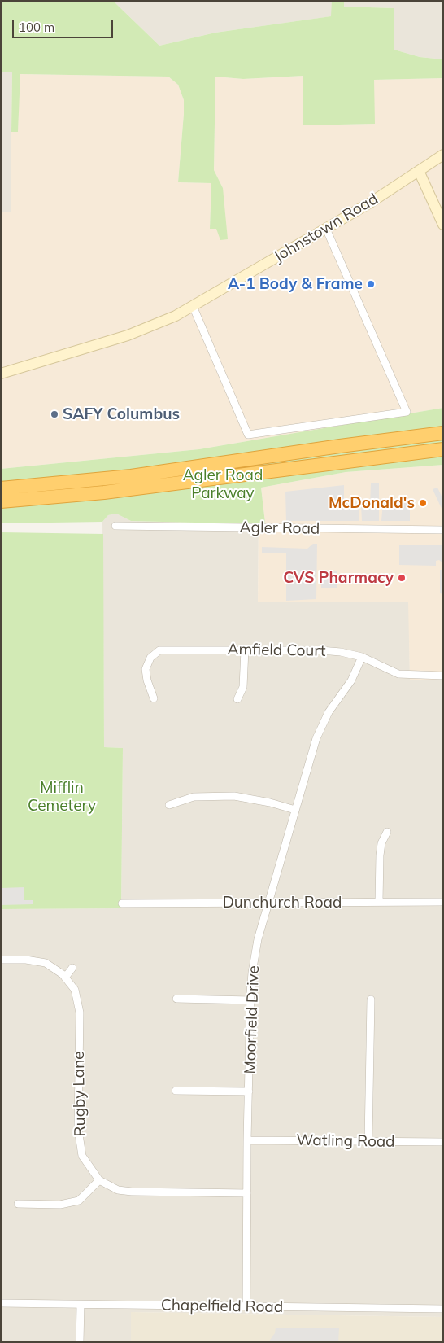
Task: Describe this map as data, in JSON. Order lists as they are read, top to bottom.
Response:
{
  "streets": {
    "street": [
      "Johnstown Road",
      "Agler Road",
      "Amfield Court",
      "Dunchurch Road",
      "Moorfield Drive",
      "Rugby Lane",
      "Watling Road",
      "Chapelfield Road"
    ]
  },
  "crossings": [
    ["Amfield Court", "Moorfield Drive"],
    ["Dunchurch Road", "Moorfield Drive"],
    ["Moorfield Drive", "Rugby Lane"],
    ["Moorfield Drive", "Watling Road"],
    ["Moorfield Drive", "Chapelfield Road"]
  ],
  "parks": ["Agler Road Parkway", "Mifflin Cemetery"],
  "places": [
    "A-1 Body & Frame",
    "SAFY Columbus",
    "McDonald's",
    "CVS Pharmacy"
  ],
  "scale_bar": "100 m"
}
